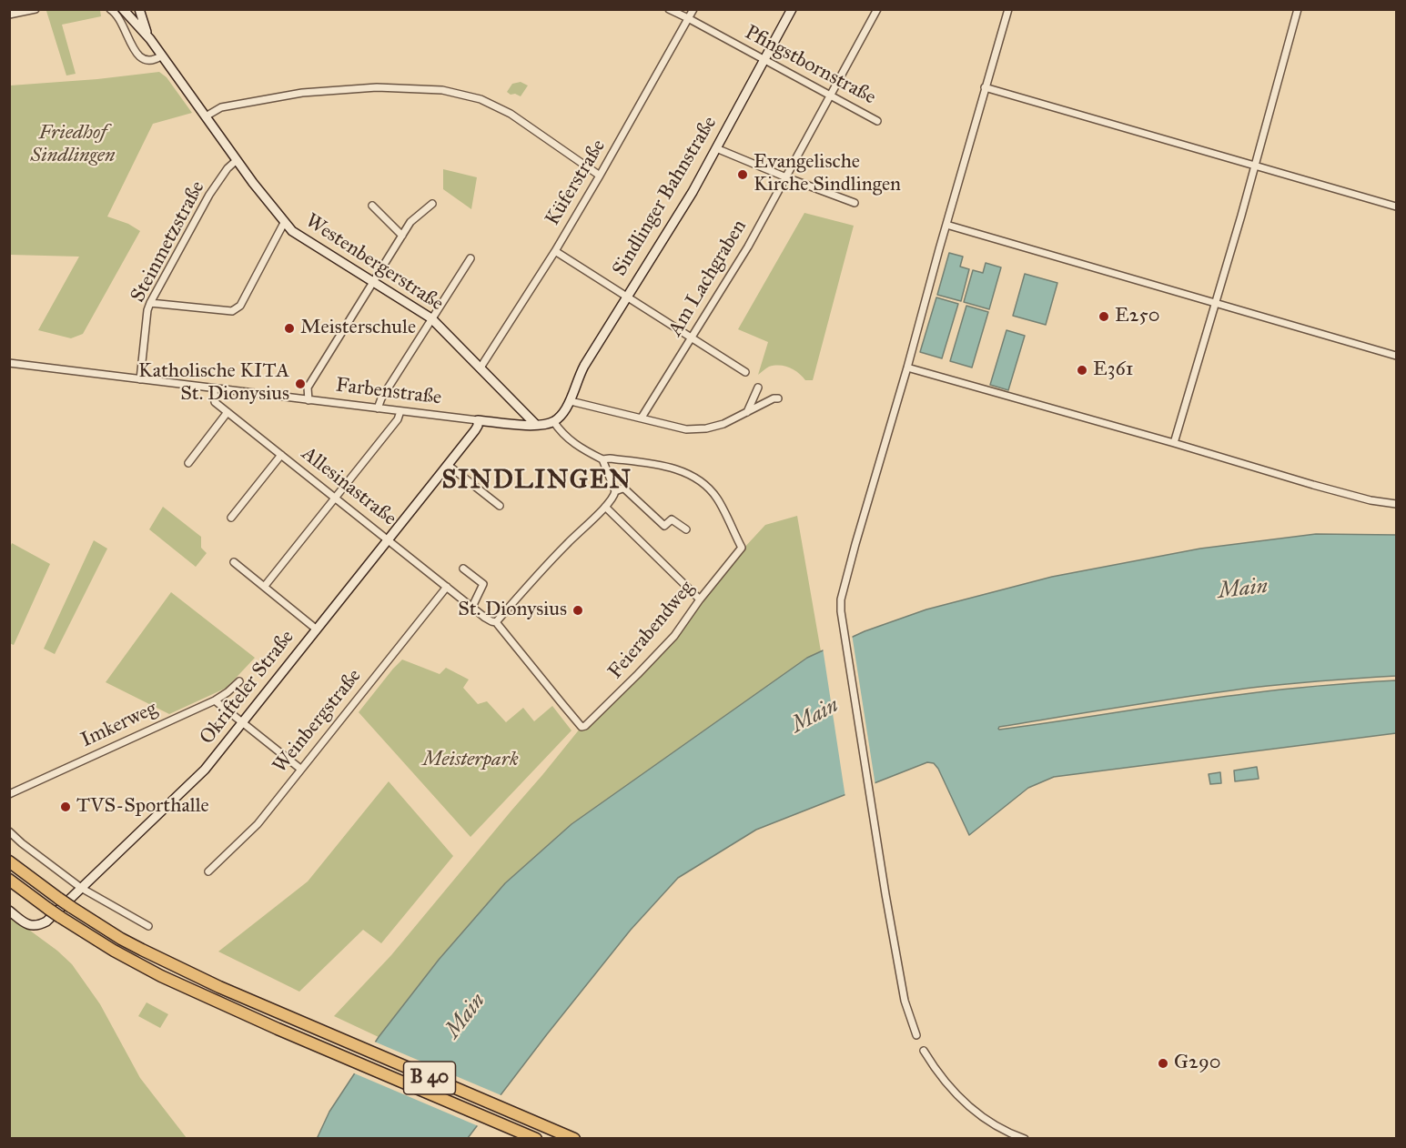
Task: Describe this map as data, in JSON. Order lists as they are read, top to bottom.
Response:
{
  "streets": {
    "highway": ["B 40"],
    "street": [
      "Pfingstbornstraße",
      "Küferstraße",
      "Sindlinger Bahnstraße",
      "Steinmetzstraße",
      "Westenbergerstraße",
      "Am Lachgraben",
      "Farbenstraße",
      "Allesinastraße",
      "Feierabendweg",
      "Okrifteler Straße",
      "Weinbergstraße",
      "Imkerweg"
    ]
  },
  "crossings": [
    ["Pfingstbornstraße", "Küferstraße"],
    ["Pfingstbornstraße", "Sindlinger Bahnstraße"],
    ["Pfingstbornstraße", "Am Lachgraben"],
    ["Küferstraße", "Westenbergerstraße"],
    ["Steinmetzstraße", "Westenbergerstraße"],
    ["Steinmetzstraße", "Farbenstraße"],
    ["Westenbergerstraße", "Farbenstraße"],
    ["Farbenstraße", "Allesinastraße"],
    ["Farbenstraße", "Okrifteler Straße"],
    ["Allesinastraße", "Feierabendweg"],
    ["Allesinastraße", "Okrifteler Straße"],
    ["Allesinastraße", "Weinbergstraße"]
  ],
  "districts": ["SINDLINGEN"],
  "water": ["Main"],
  "parks": ["Friedhof Sindlingen", "Meisterpark"],
  "places": [
    "Evangelische Kirche Sindlingen",
    "E250",
    "Meisterschule",
    "E361",
    "Katholische KITA St. Dionysius",
    "St. Dionysius",
    "TVS-Sporthalle",
    "G290"
  ]
}
